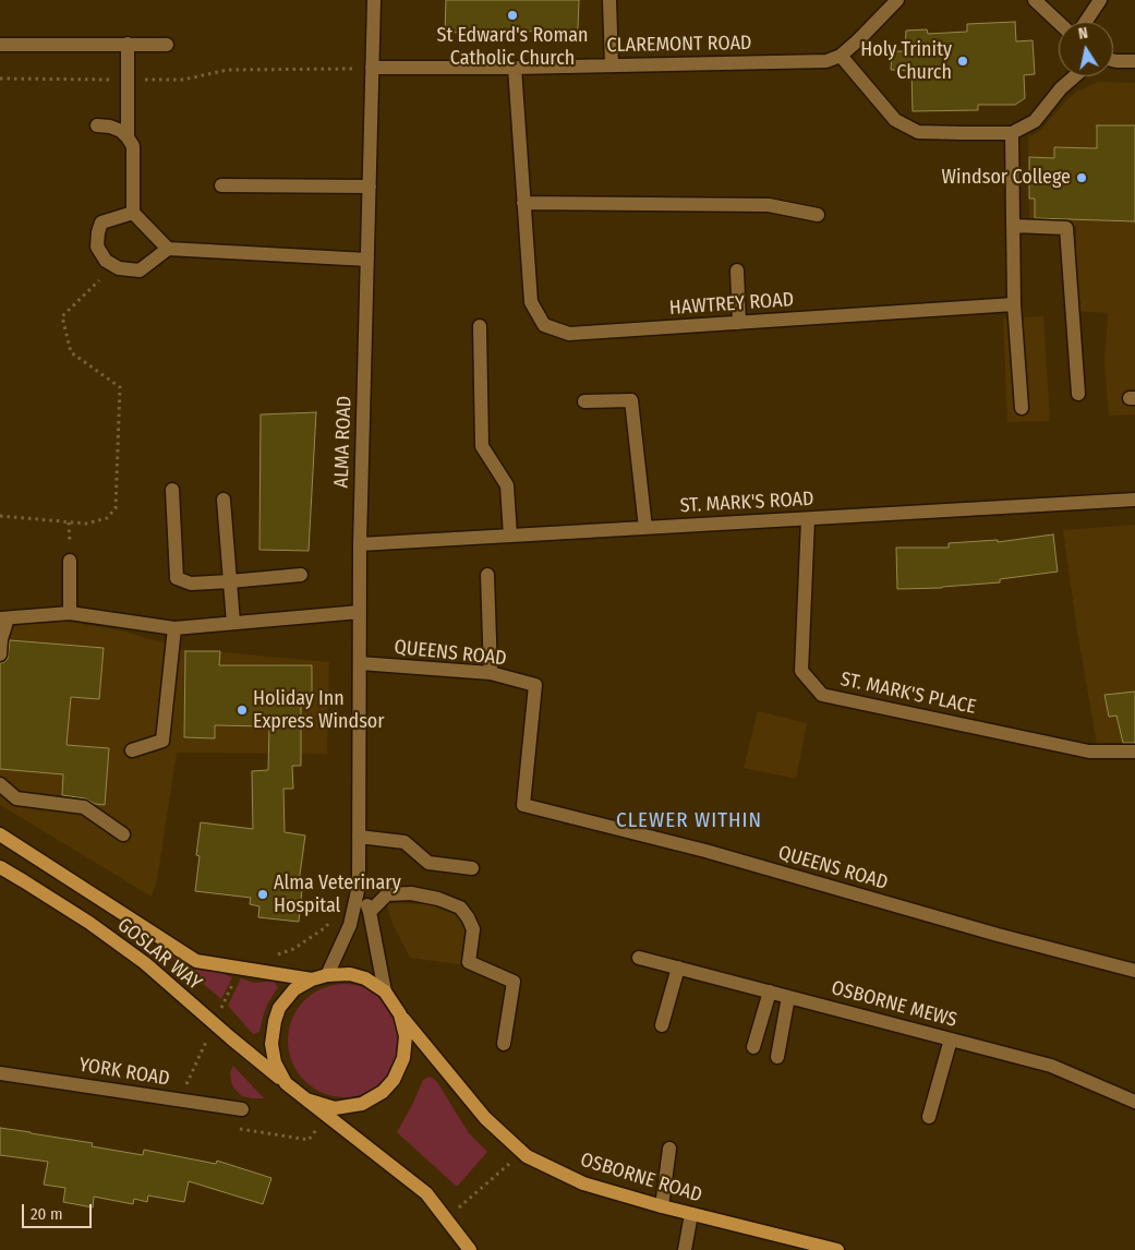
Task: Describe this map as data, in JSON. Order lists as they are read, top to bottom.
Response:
{
  "streets": {
    "main road": ["GOSLAR WAY", "OSBORNE ROAD"],
    "street": [
      "CLAREMONT ROAD",
      "HAWTREY ROAD",
      "ALMA ROAD",
      "ST. MARK'S ROAD",
      "QUEENS ROAD",
      "ST. MARK'S PLACE",
      "OSBORNE MEWS",
      "YORK ROAD"
    ]
  },
  "crossings": [
    ["CLAREMONT ROAD", "HAWTREY ROAD"],
    ["CLAREMONT ROAD", "ALMA ROAD"],
    ["ALMA ROAD", "ST. MARK'S ROAD"],
    ["ALMA ROAD", "QUEENS ROAD"],
    ["ALMA ROAD", "GOSLAR WAY"],
    ["ALMA ROAD", "OSBORNE ROAD"],
    ["ST. MARK'S ROAD", "ST. MARK'S PLACE"],
    ["GOSLAR WAY", "OSBORNE ROAD"]
  ],
  "districts": ["CLEWER WITHIN"],
  "places": [
    "St Edward's Roman Catholic Church",
    "Holy Trinity Church",
    "Windsor College",
    "Holiday Inn Express Windsor",
    "Alma Veterinary Hospital"
  ],
  "scale_bar": "20 m",
  "north": "top"
}
